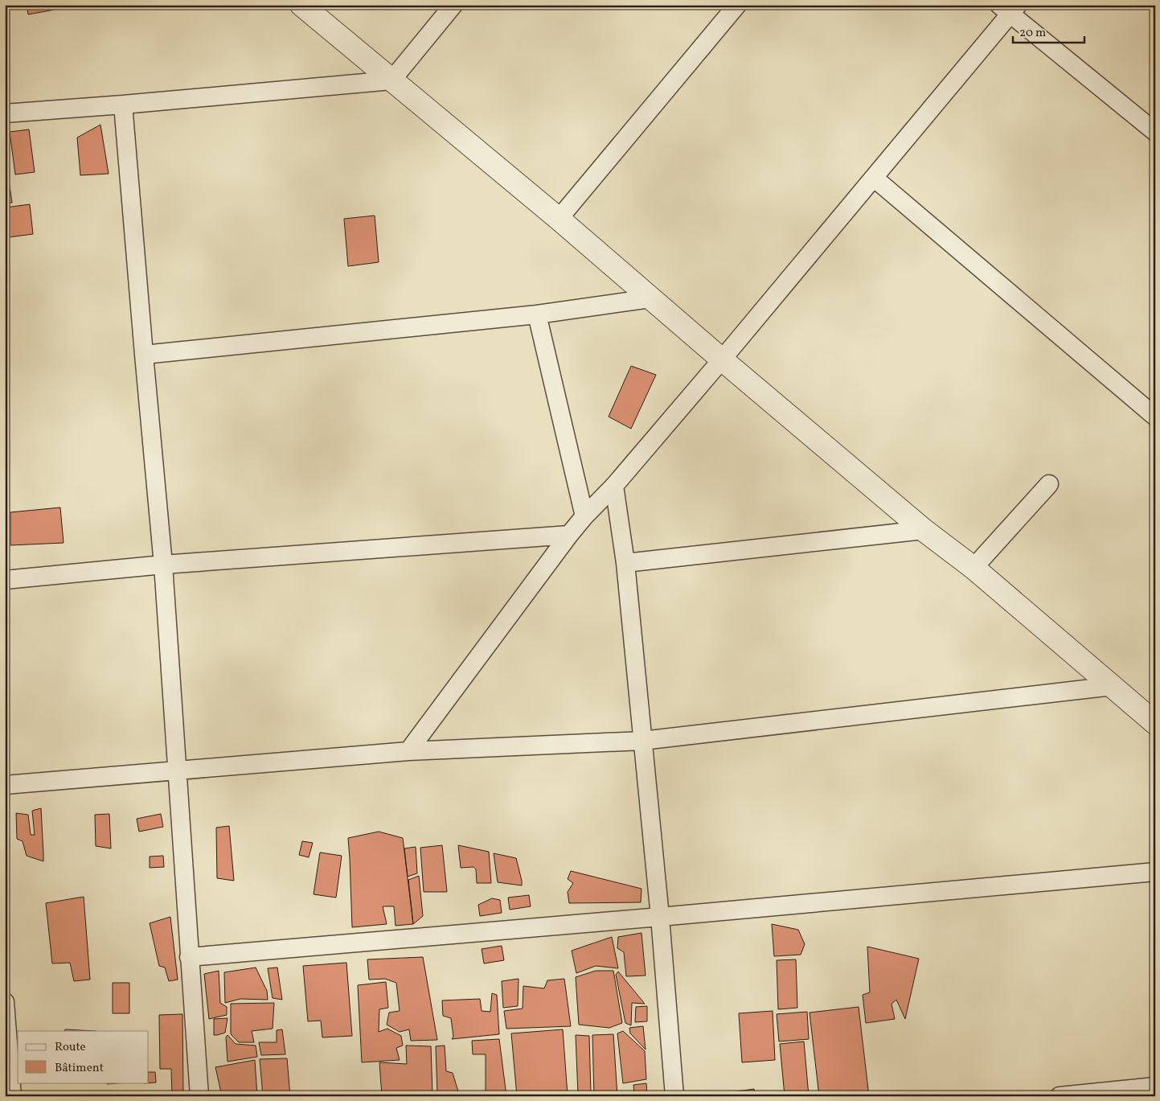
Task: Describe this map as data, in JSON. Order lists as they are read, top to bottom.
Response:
{
  "legend": ["Route", "Bâtiment"],
  "scale_bar": "20 m"
}
